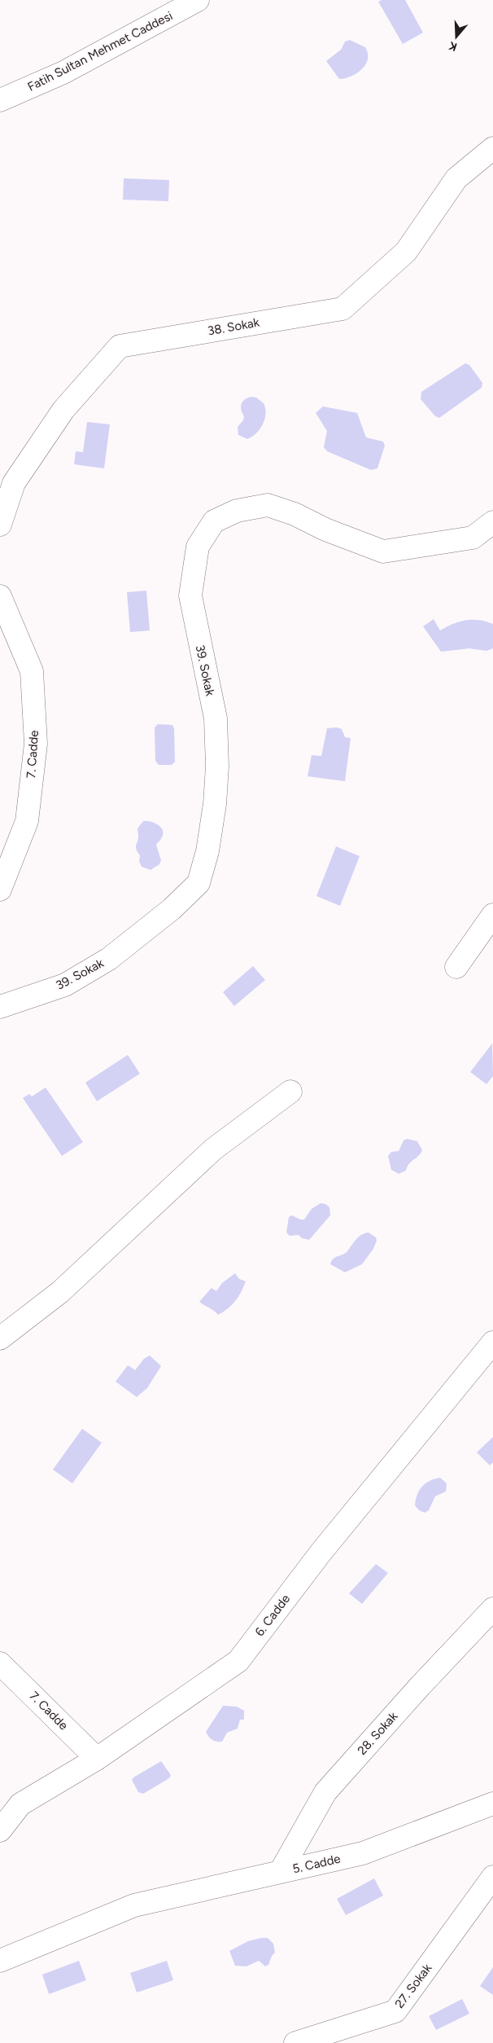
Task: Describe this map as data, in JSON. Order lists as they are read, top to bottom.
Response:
{
  "streets": {
    "street": [
      "Fatih Sultan Mehmet Caddesi",
      "38. Sokak",
      "39. Sokak",
      "7. Cadde",
      "6. Cadde",
      "28. Sokak",
      "5. Cadde",
      "27. Sokak"
    ]
  },
  "crossings": [
    ["7. Cadde", "6. Cadde"],
    ["28. Sokak", "5. Cadde"]
  ],
  "north": "bottom"
}
